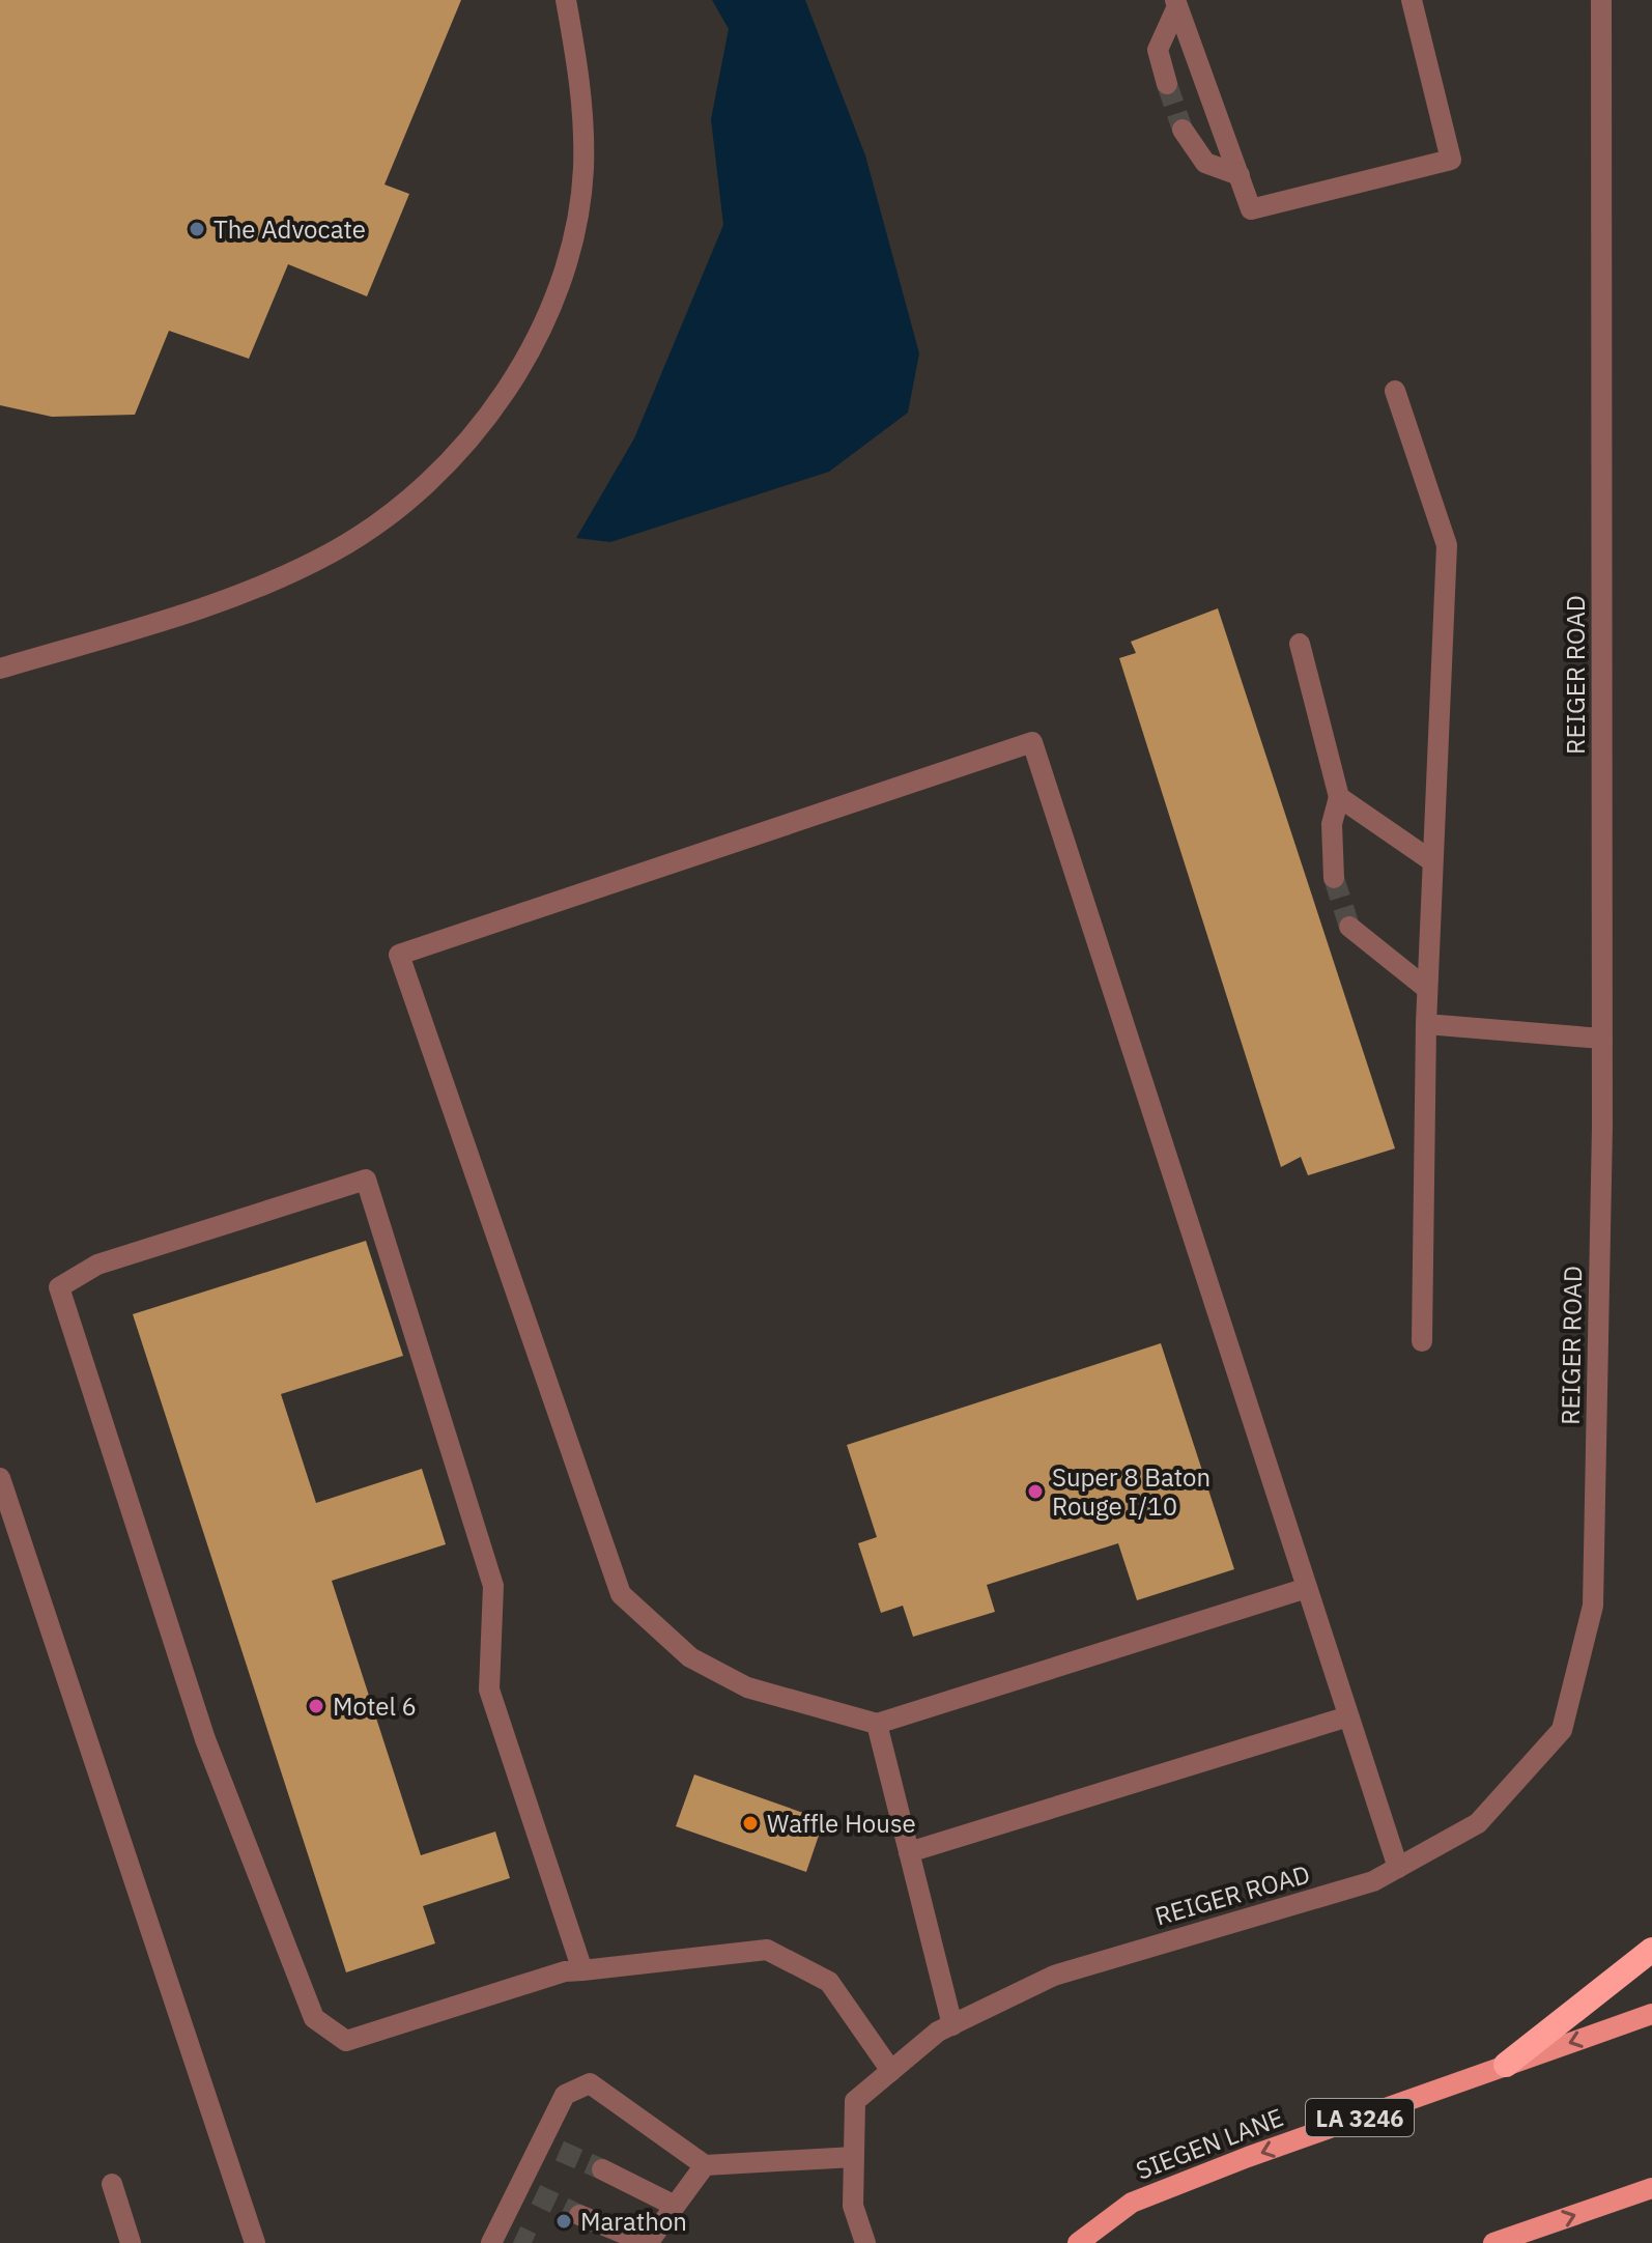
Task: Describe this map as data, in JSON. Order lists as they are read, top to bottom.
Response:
{
  "streets": {
    "main road": ["LA 3246", "SIEGEN LANE"],
    "street": ["REIGER ROAD"]
  },
  "one_way": ["SIEGEN LANE"],
  "places": [
    "The Advocate",
    "Super 8 Baton Rouge I/10",
    "Motel 6",
    "Waffle House",
    "Marathon"
  ]
}
